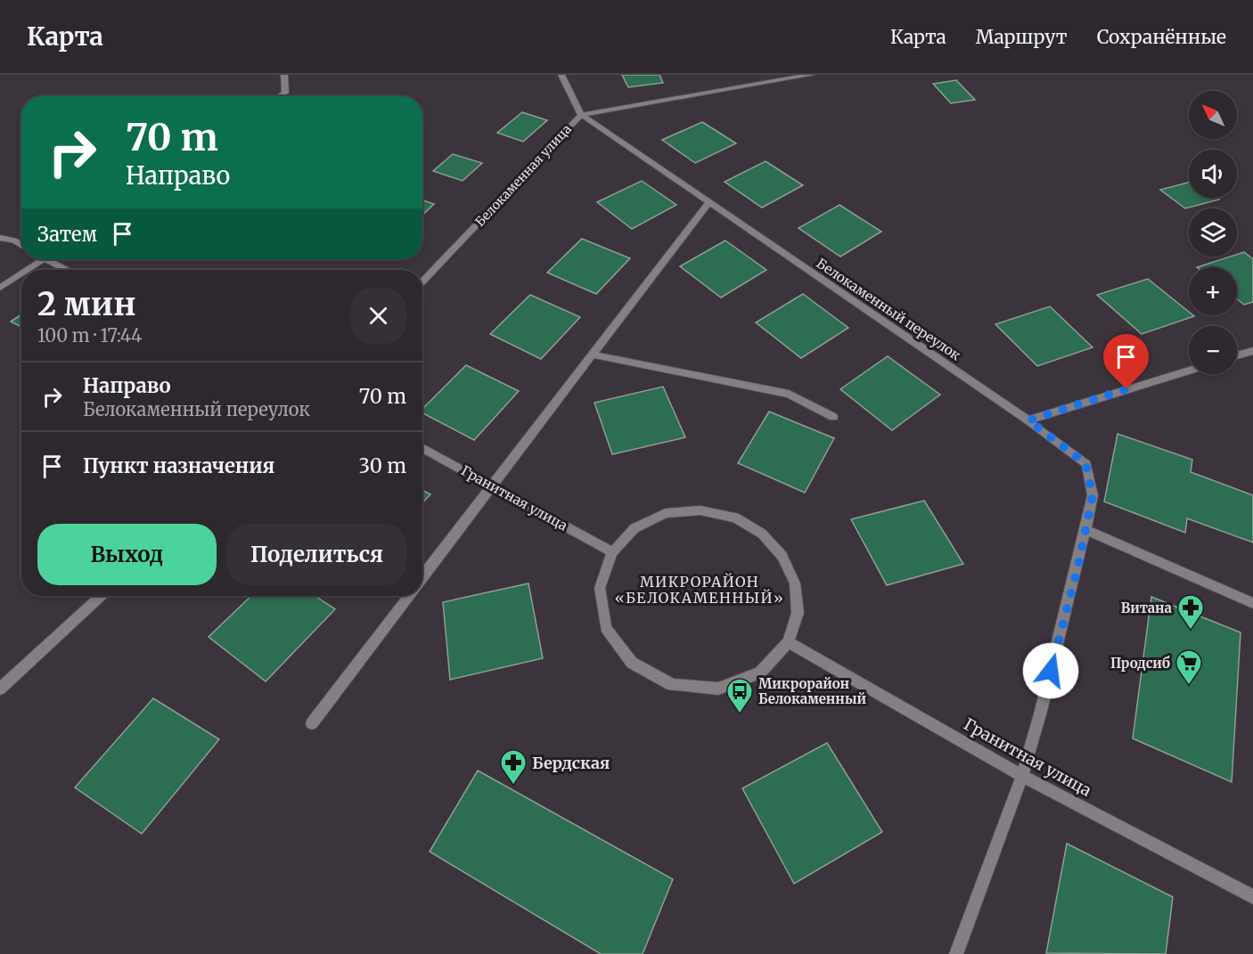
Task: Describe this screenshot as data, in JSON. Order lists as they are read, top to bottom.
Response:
{
  "streets": {
    "street": ["Белокаменная улица", "Белокаменный переулок", "Гранитная улица"]
  },
  "crossings": [
    ["Белокаменная улица", "Белокаменный переулок"],
    ["Белокаменный переулок", "Гранитная улица"]
  ],
  "districts": ["МИКРОРАЙОН «БЕЛОКАМЕННЫЙ»"],
  "places": {
    "pharmacy": ["Витана", "Бердская"],
    "supermarket": ["Продсиб"],
    "bus stop": ["Микрорайон Белокаменный"]
  },
  "north": "top left",
  "page": {
    "header": "Карта",
    "nav": ["Карта", "Маршрут", "Сохранённые"],
    "map_buttons": ["+", "−"],
    "turn": ["70 m", "Направо"],
    "then": "Затем",
    "heading": ["2 мин", "100 m · 17:44"],
    "list": [
      {
        "name": "Направо",
        "note": "Белокаменный переулок",
        "value": "70 m"
      },
      {
        "name": "Пункт назначения",
        "value": "30 m"
      }
    ],
    "buttons": ["Выход", "Поделиться"]
  }
}
